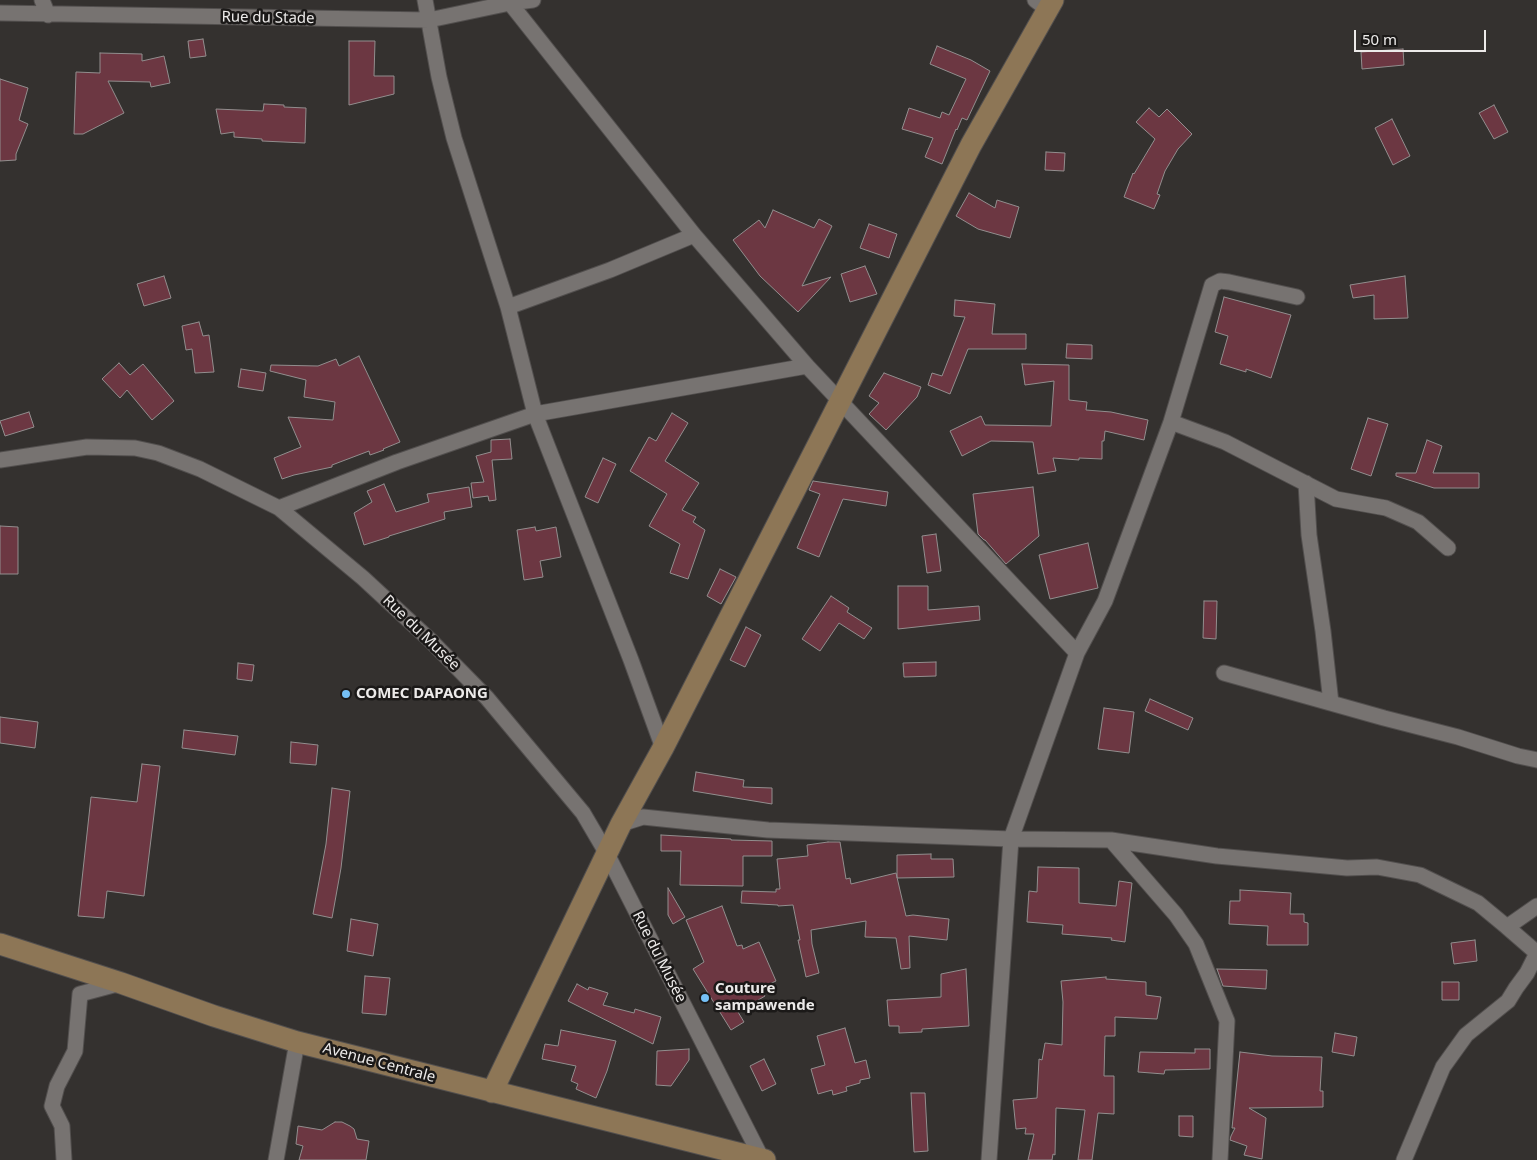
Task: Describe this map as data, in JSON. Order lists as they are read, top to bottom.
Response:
{
  "streets": {
    "street": ["Rue du Stade", "Rue du Musée", "Avenue Centrale"]
  },
  "crossings": [
    ["Rue du Musée", "Avenue Centrale"]
  ],
  "places": ["COMEC DAPAONG", "Couture sampawende"],
  "scale_bar": "50 m"
}
